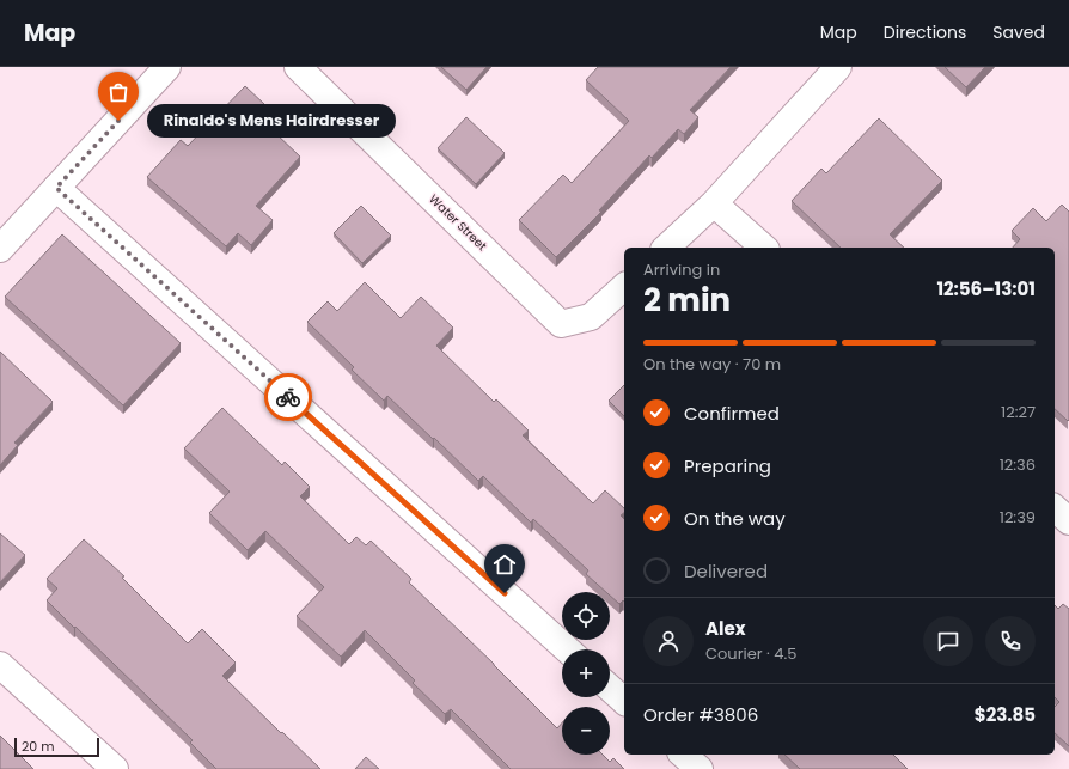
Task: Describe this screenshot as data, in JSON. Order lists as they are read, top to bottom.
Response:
{
  "streets": {
    "street": ["Water Street"]
  },
  "places": ["Rinaldo's Mens Hairdresser"],
  "scale_bar": "20 m",
  "page": {
    "header": "Map",
    "nav": ["Map", "Directions", "Saved"],
    "bubble": "Rinaldo's Mens Hairdresser",
    "heading": ["2 min", "Arriving in", "12:56–13:01"],
    "panel": [
      "Alex",
      "Courier · 4.5",
      "Order #3806",
      "$23.85"
    ],
    "bar": "On the way · 70 m",
    "list": [
      ["Confirmed", "12:27"],
      ["Preparing", "12:36"],
      ["On the way", "12:39"],
      "Delivered"
    ],
    "map_buttons": ["+", "−"],
    "scale": "20 m"
  }
}
